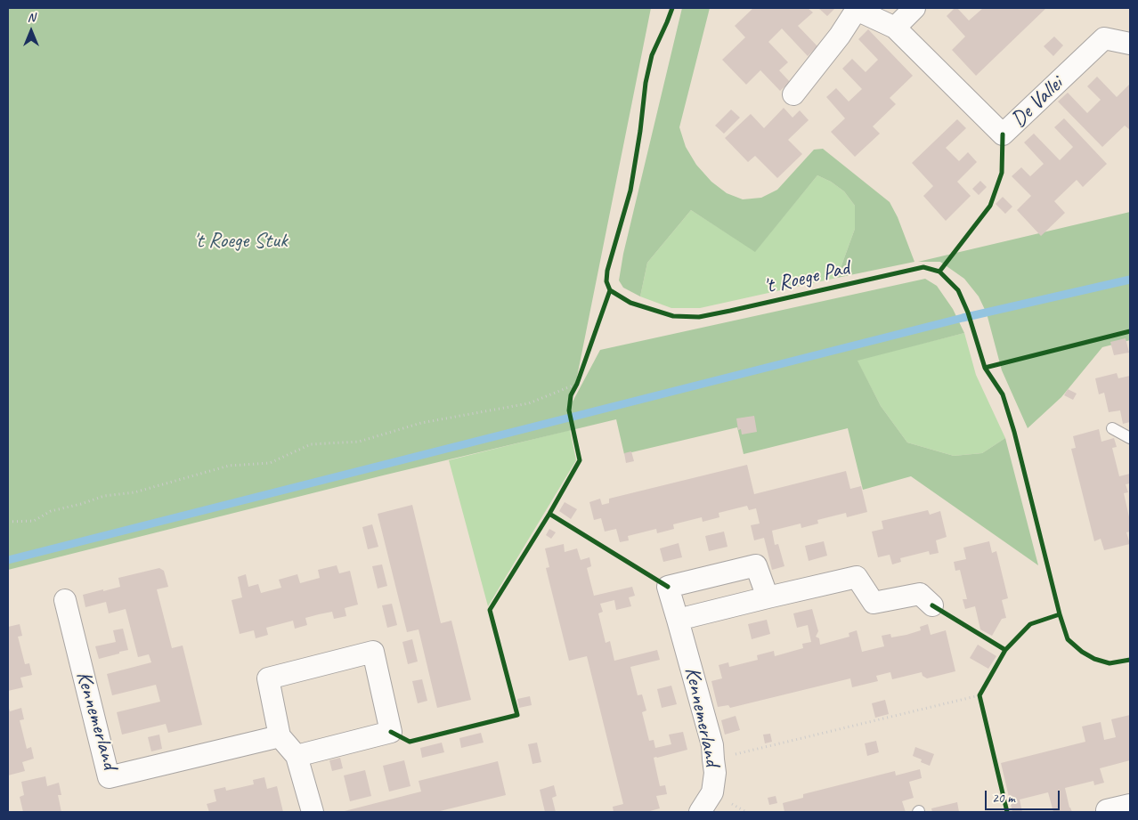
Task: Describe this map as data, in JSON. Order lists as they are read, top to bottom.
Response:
{
  "streets": {
    "street": ["De Vallei", "Kennemerland"],
    "cycle path": ["'t Roege Pad"]
  },
  "parks": ["'t Roege Stuk"],
  "scale_bar": "20 m",
  "north": "top"
}
